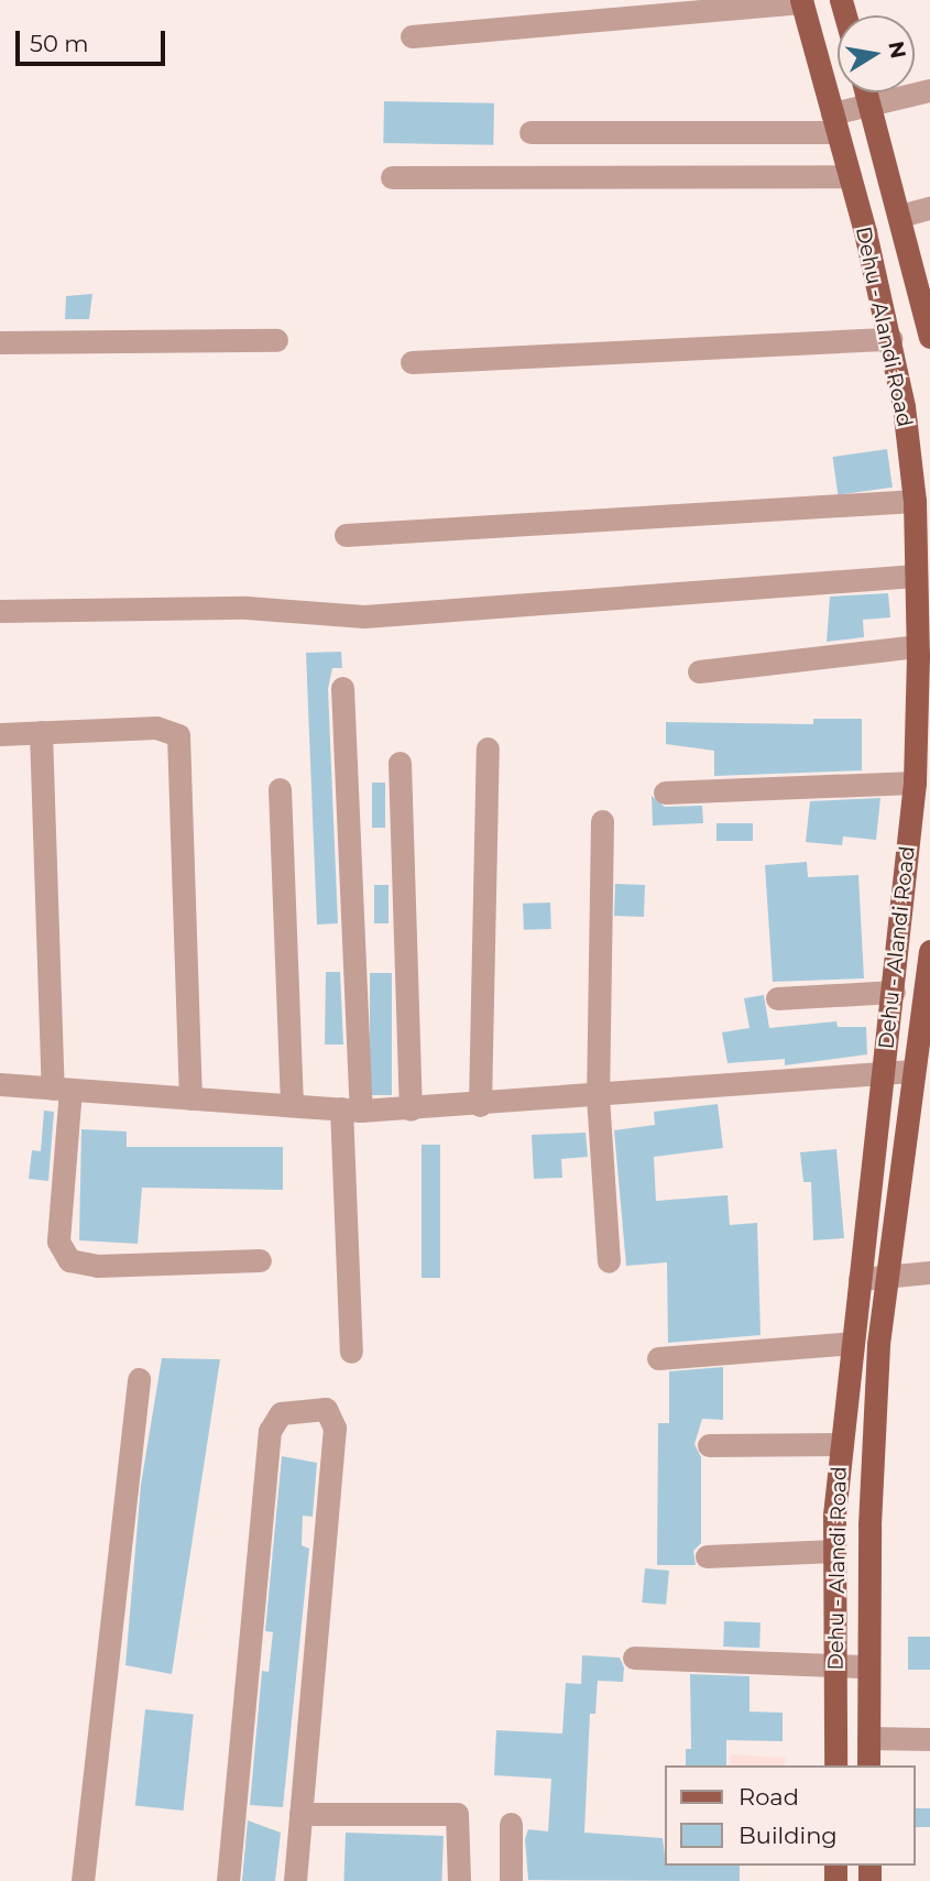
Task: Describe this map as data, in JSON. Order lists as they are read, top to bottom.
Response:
{
  "streets": {
    "main road": ["Dehu - Alandi Road"]
  },
  "legend": ["Road", "Building"],
  "scale_bar": "50 m",
  "north": "right"
}
